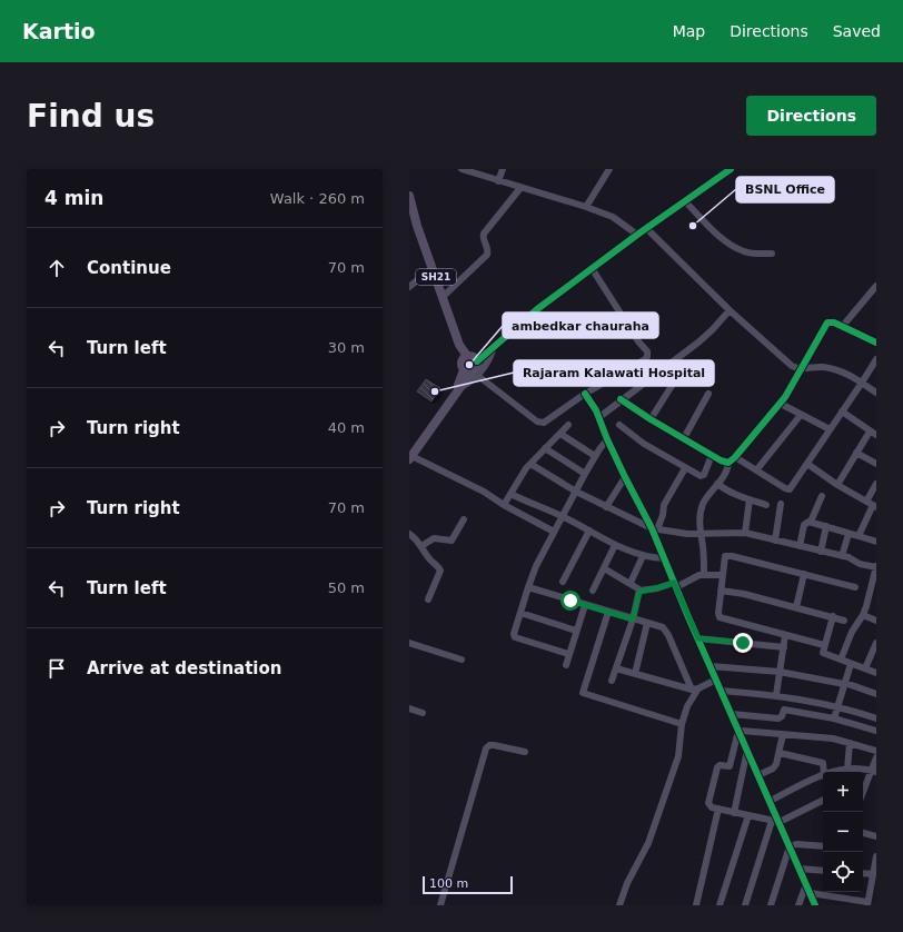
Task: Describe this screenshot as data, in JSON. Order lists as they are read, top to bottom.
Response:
{
  "streets": {
    "main road": ["SH21"]
  },
  "places": ["BSNL Office", "ambedkar chauraha", "Rajaram Kalawati Hospital"],
  "scale_bar": "100 m",
  "page": {
    "header": "Kartio",
    "nav": ["Map", "Directions", "Saved"],
    "buttons": "Directions",
    "title": "Find us",
    "heading": ["4 min", "Walk · 260 m"],
    "list": [
      ["Continue", "70 m"],
      ["Turn left", "30 m"],
      ["Turn right", "40 m"],
      ["Turn right", "70 m"],
      ["Turn left", "50 m"],
      "Arrive at destination"
    ],
    "map_buttons": ["+", "−"],
    "scale": "100 m"
  }
}
